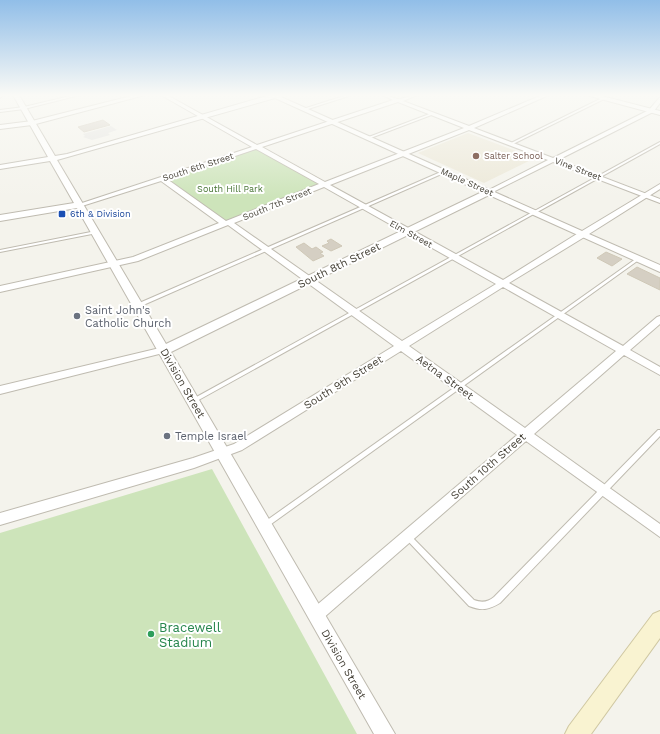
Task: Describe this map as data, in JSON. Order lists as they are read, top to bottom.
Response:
{
  "streets": {
    "street": [
      "South 6th Street",
      "Vine Street",
      "Maple Street",
      "South 7th Street",
      "Elm Street",
      "South 8th Street",
      "Aetna Street",
      "South 9th Street",
      "Division Street",
      "South 10th Street"
    ]
  },
  "crossings": [
    ["South 6th Street", "Elm Street"],
    ["South 6th Street", "Aetna Street"],
    ["South 6th Street", "Division Street"],
    ["Vine Street", "South 8th Street"],
    ["Vine Street", "South 9th Street"],
    ["Maple Street", "South 7th Street"],
    ["Maple Street", "South 8th Street"],
    ["Maple Street", "South 9th Street"],
    ["South 7th Street", "Elm Street"],
    ["South 7th Street", "Aetna Street"],
    ["South 7th Street", "Division Street"],
    ["Elm Street", "South 8th Street"],
    ["Elm Street", "South 9th Street"],
    ["Elm Street", "South 10th Street"],
    ["South 8th Street", "Aetna Street"],
    ["South 8th Street", "Division Street"],
    ["Aetna Street", "South 9th Street"],
    ["Aetna Street", "South 10th Street"],
    ["South 9th Street", "Division Street"],
    ["Division Street", "South 10th Street"]
  ],
  "parks": ["South Hill Park"],
  "places": {
    "other": [
      "Salter School",
      "Saint John's Catholic Church",
      "Temple Israel",
      "Bracewell Stadium"
    ],
    "transit": ["6th & Division"]
  }
}
